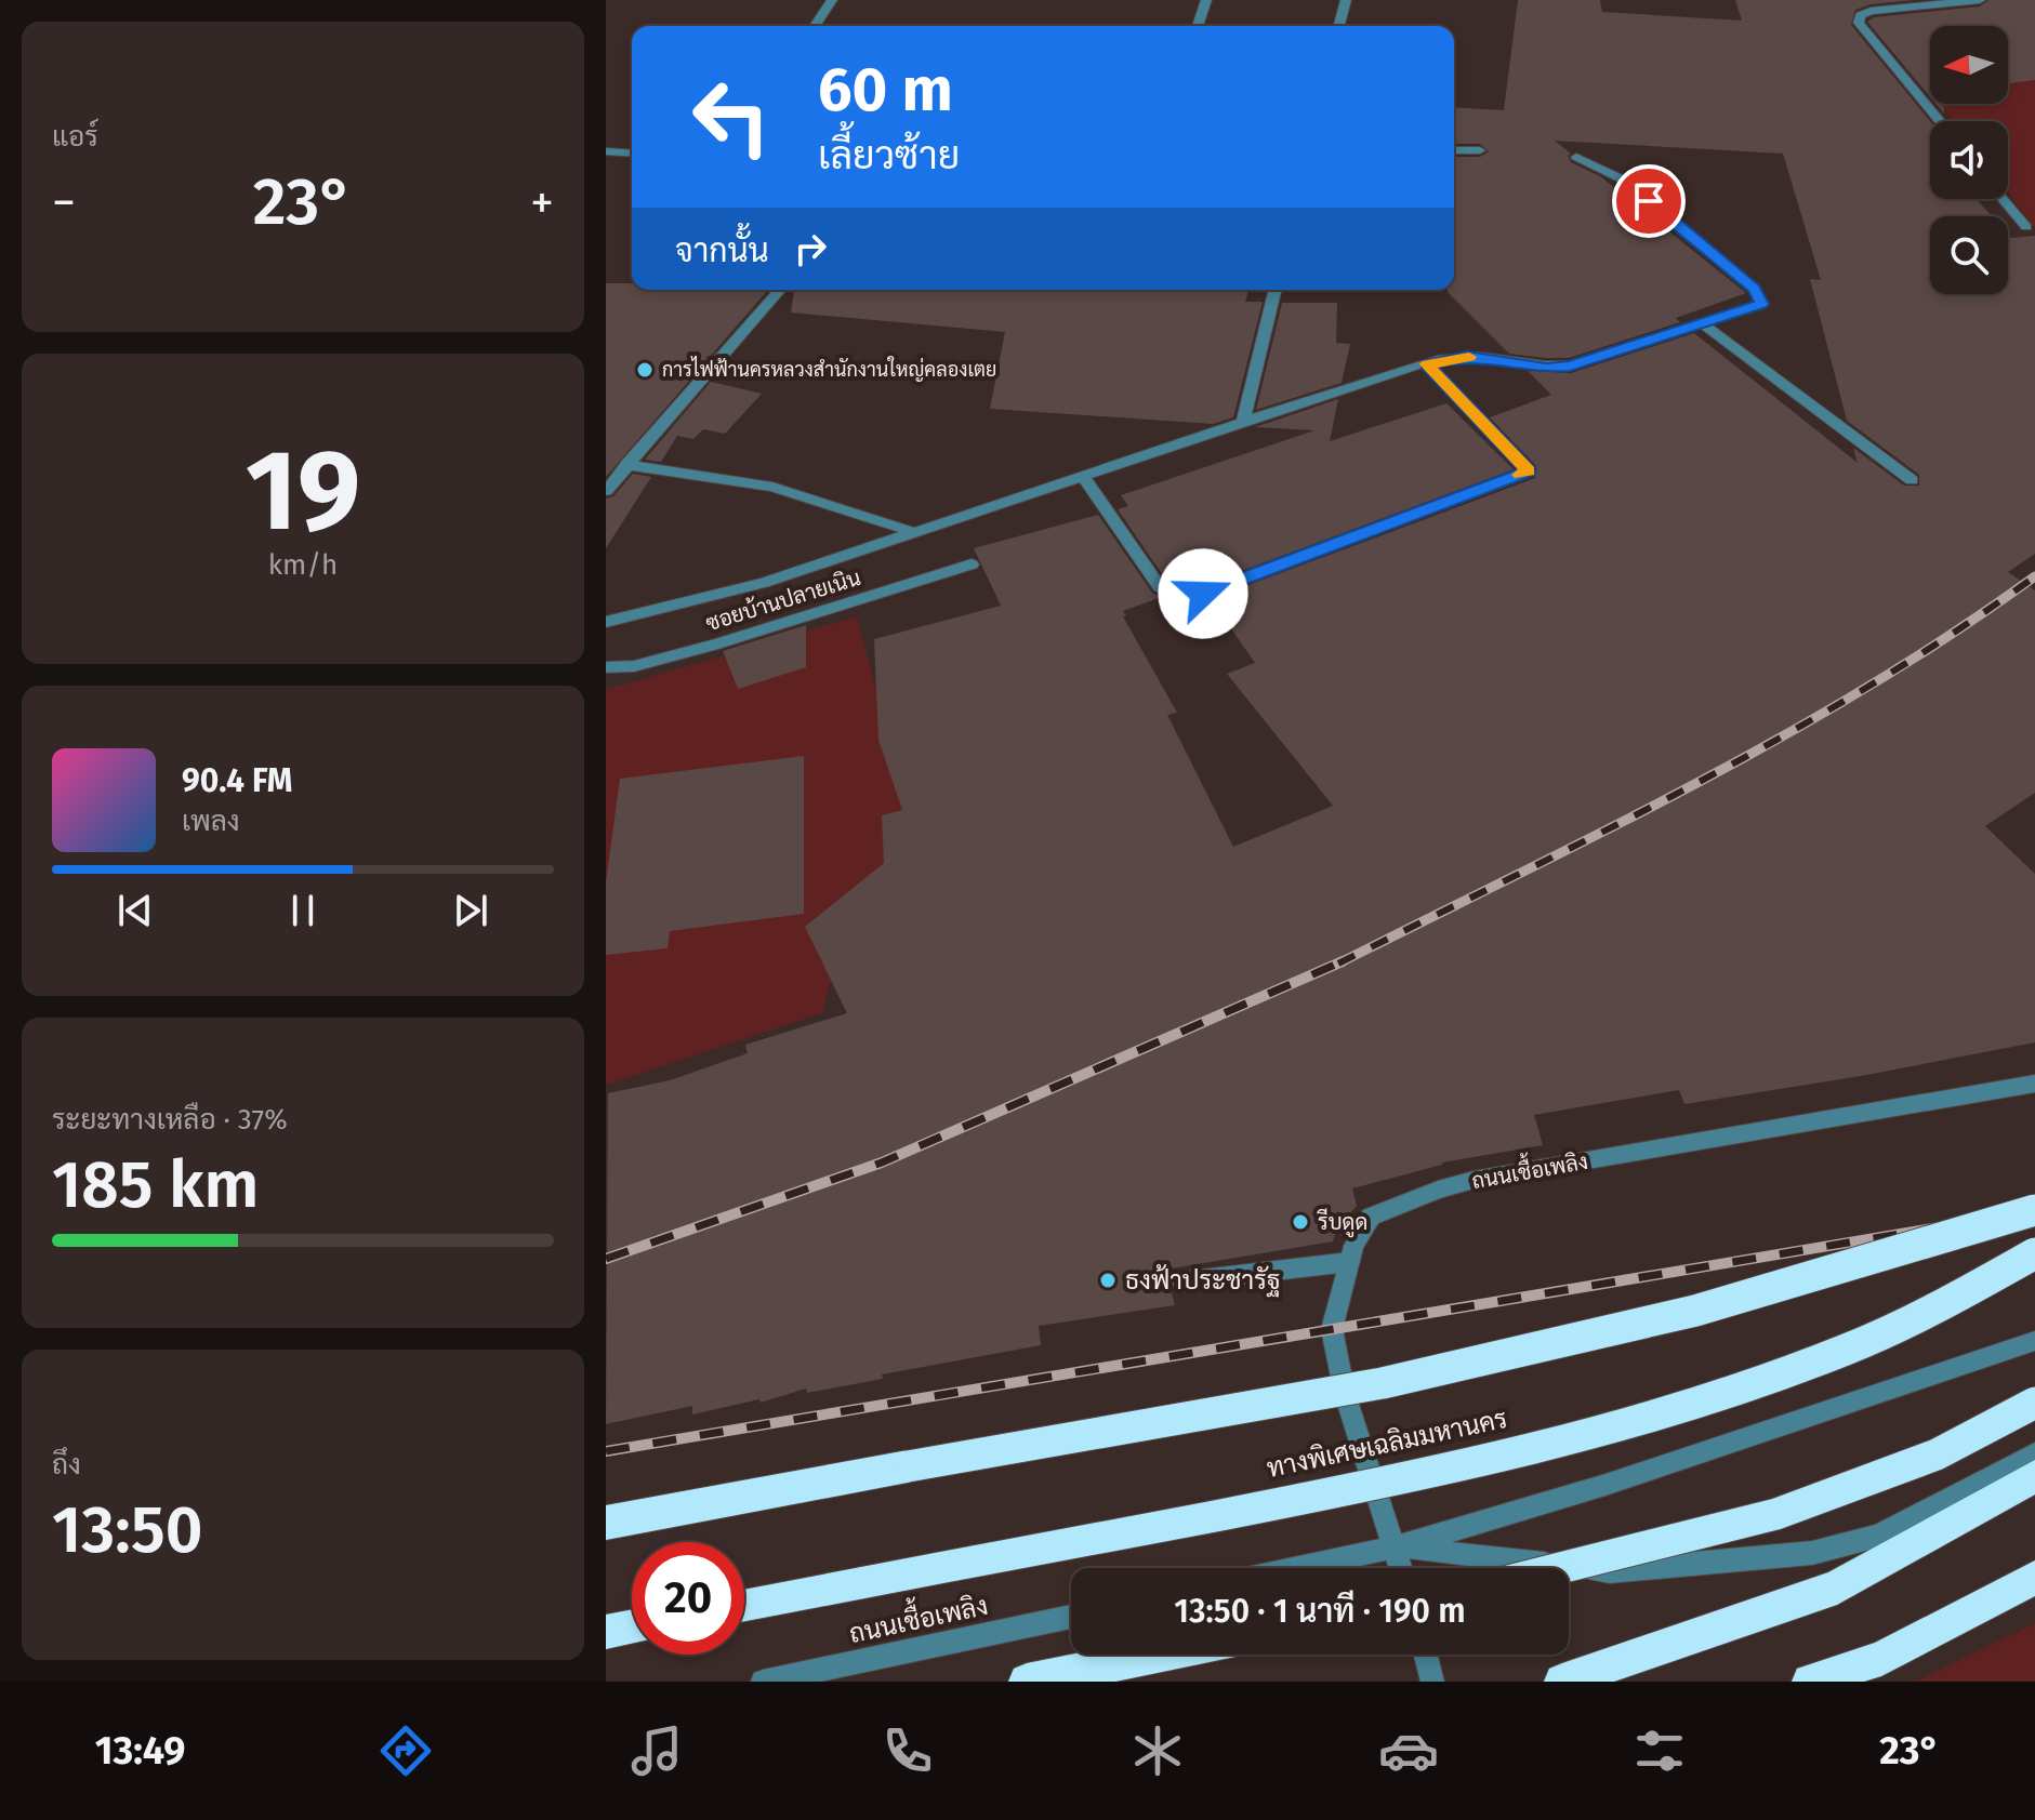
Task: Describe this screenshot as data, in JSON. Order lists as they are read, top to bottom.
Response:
{
  "streets": {
    "highway": ["ทางพิเศษเฉลิมมหานคร"],
    "street": ["ซอยบ้านปลายเนิน", "ถนนเชื้อเพลิง"]
  },
  "places": ["การไฟฟ้านครหลวงสำนักงานใหญ่คลองเตย", "รีบดูด", "ธงฟ้าประชารัฐ"],
  "north": "left",
  "page": {
    "tile": [
      "แอร์",
      ["19", "km/h"],
      ["ระยะทางเหลือ · 37%", "185 km"],
      ["ถึง", "13:50"]
    ],
    "turn": ["60 m", "เลี้ยวซ้าย"],
    "heat": ["−", "23°", "+"],
    "then": "จากนั้น",
    "song": ["90.4 FM", "เพลง"],
    "limit": "20",
    "trip": "13:50 · 1 นาที · 190 m",
    "tabs": ["13:49", "23°"]
  }
}
